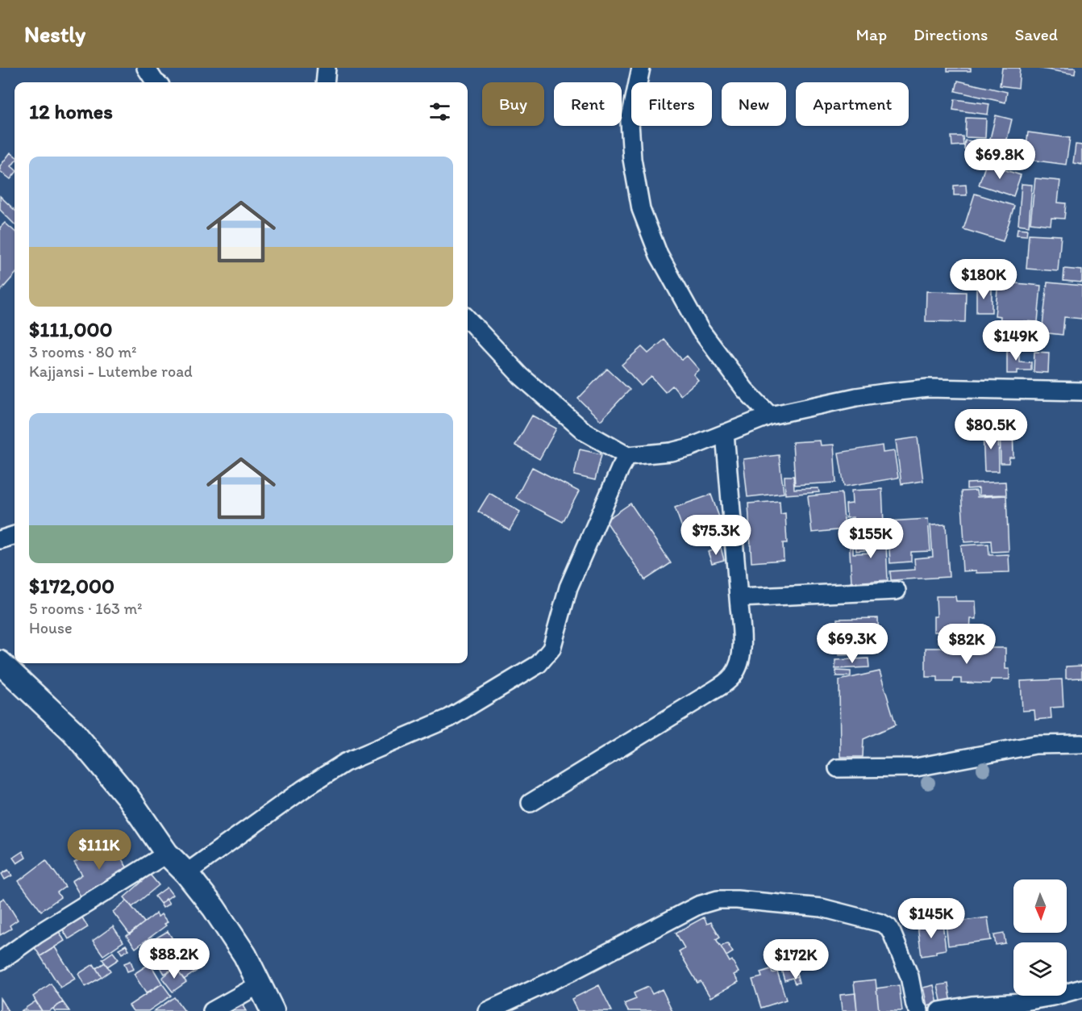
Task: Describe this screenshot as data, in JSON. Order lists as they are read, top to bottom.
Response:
{
  "north": "bottom",
  "page": {
    "header": "Nestly",
    "nav": ["Map", "Directions", "Saved"],
    "chip": [
      "Buy",
      "Rent",
      "Filters",
      "New",
      "Apartment"
    ],
    "heading": "12 homes",
    "price": [
      "$69.8K",
      "$180K",
      "$149K",
      "$80.5K",
      "$75.3K",
      "$155K",
      "$69.3K",
      "$82K",
      "$111K",
      "$145K",
      "$88.2K",
      "$172K"
    ],
    "list": [
      {
        "name": "$111,000",
        "note": "3 rooms · 80 m² · Kajjansi - Lutembe road"
      },
      {
        "name": "$172,000",
        "note": "5 rooms · 163 m² · House"
      }
    ]
  }
}
